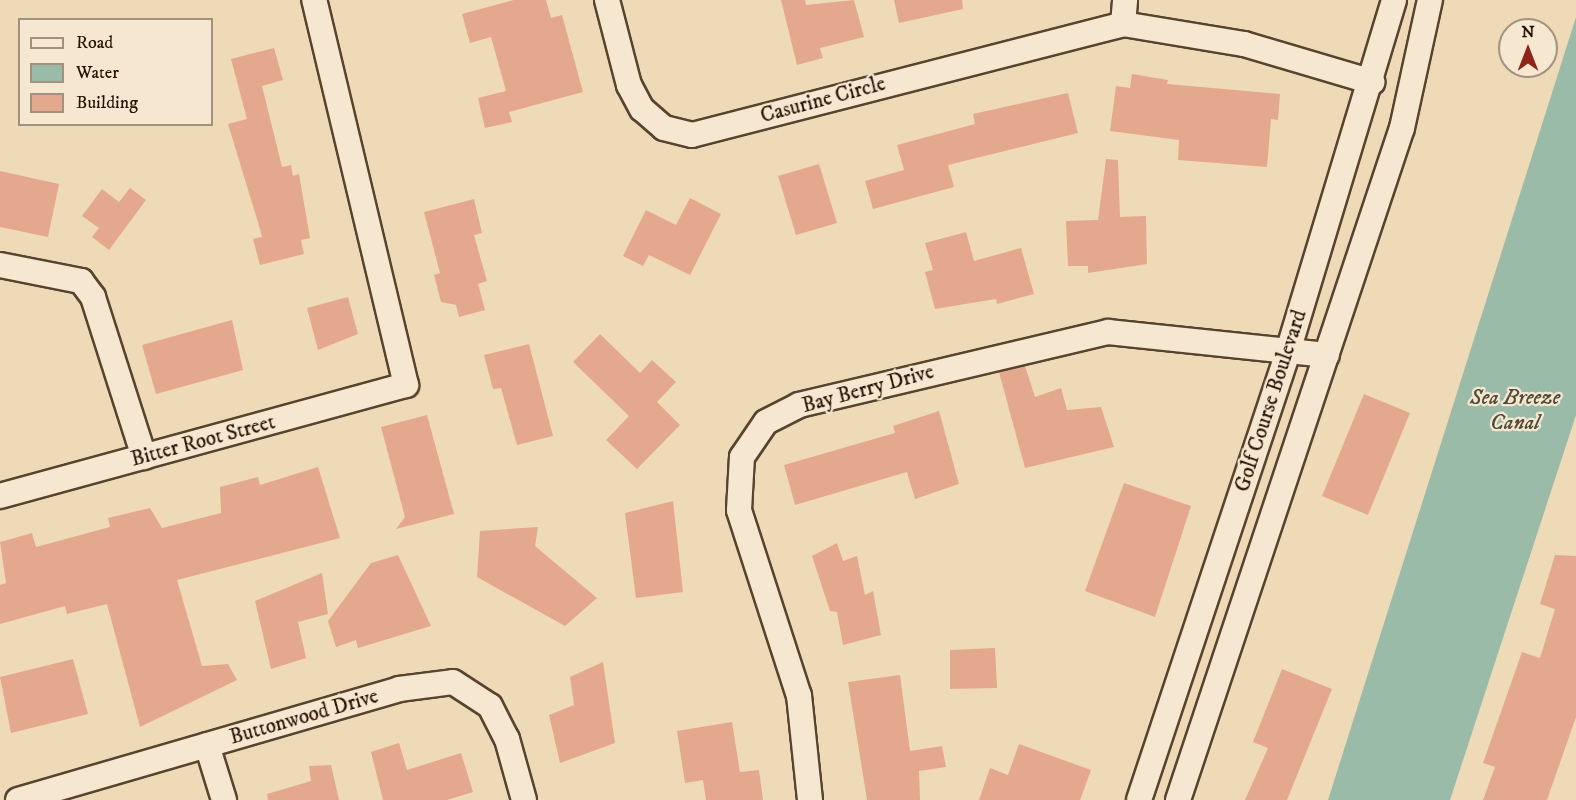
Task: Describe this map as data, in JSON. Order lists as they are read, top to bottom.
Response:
{
  "streets": {
    "street": [
      "Casurine Circle",
      "Bay Berry Drive",
      "Golf Course Boulevard",
      "Bitter Root Street",
      "Buttonwood Drive"
    ]
  },
  "crossings": [
    ["Casurine Circle", "Golf Course Boulevard"],
    ["Bay Berry Drive", "Golf Course Boulevard"]
  ],
  "water": ["Sea Breeze Canal"],
  "legend": ["Road", "Water", "Building"],
  "north": "top"
}
